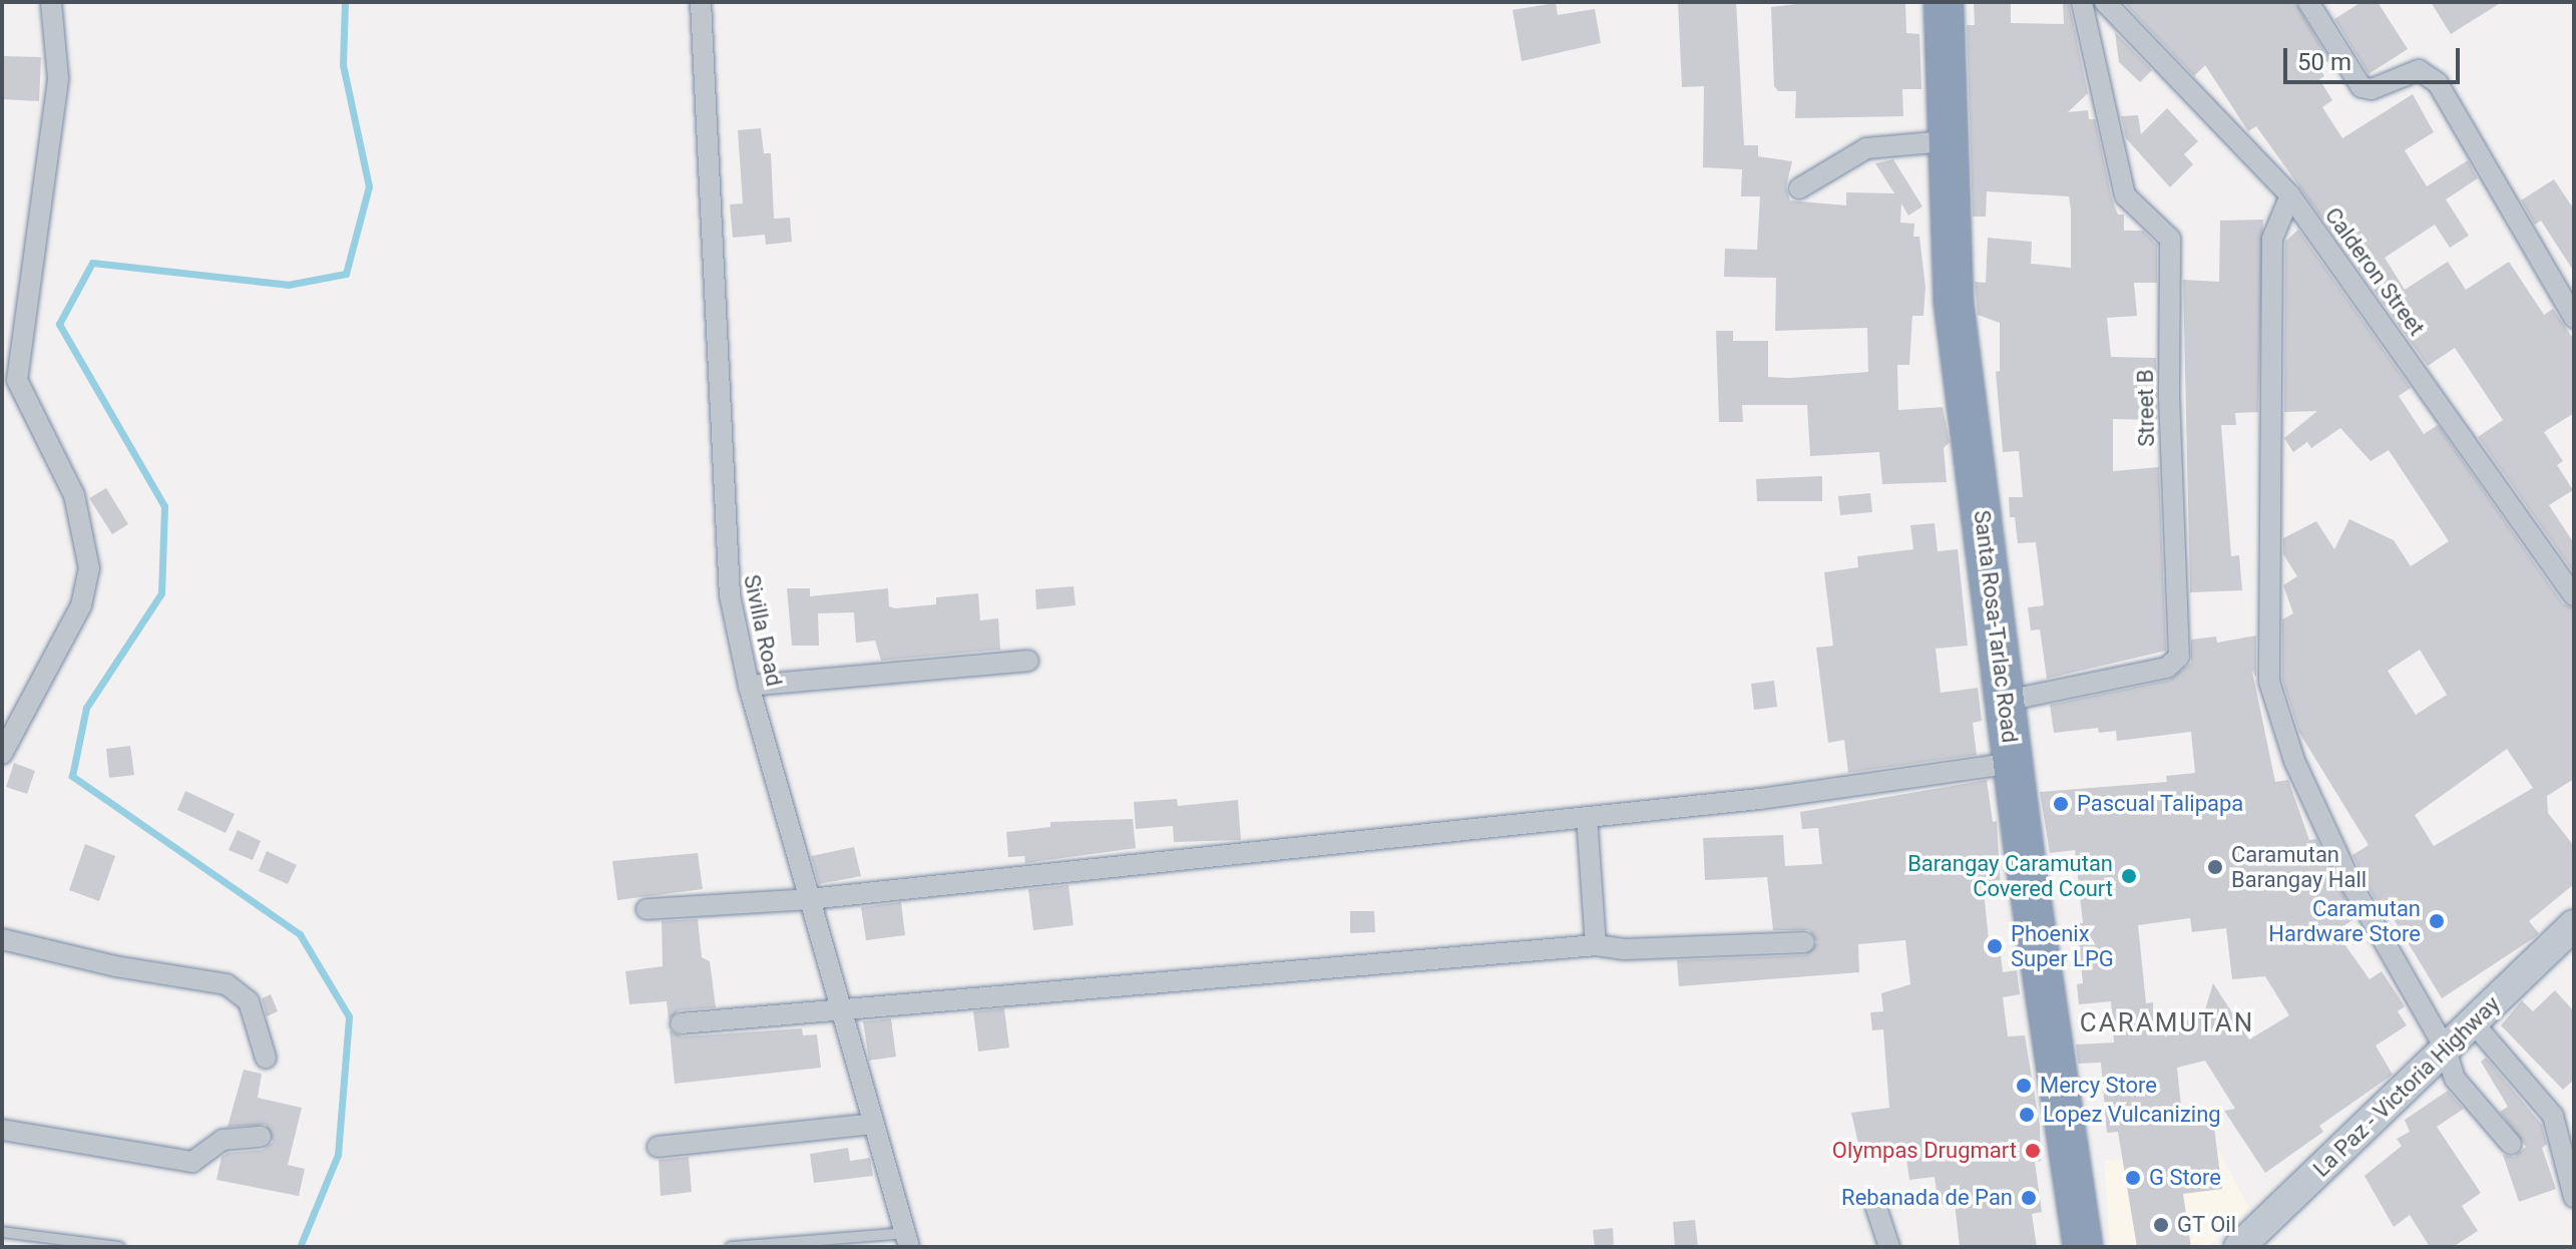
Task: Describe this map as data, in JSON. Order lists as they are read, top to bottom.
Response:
{
  "streets": {
    "highway": ["Santa Rosa-Tarlac Road"],
    "main road": ["La Paz - Victoria Highway"],
    "street": ["Calderon Street", "Street B", "Sivilla Road"]
  },
  "crossings": [
    ["Street B", "Santa Rosa-Tarlac Road"]
  ],
  "districts": ["CARAMUTAN"],
  "places": [
    "Pascual Talipapa",
    "Caramutan Barangay Hall",
    "Barangay Caramutan Covered Court",
    "Caramutan Hardware Store",
    "Phoenix Super LPG",
    "Mercy Store",
    "Lopez Vulcanizing",
    "Olympas Drugmart",
    "G Store",
    "Rebanada de Pan",
    "GT Oil"
  ],
  "scale_bar": "50 m"
}
